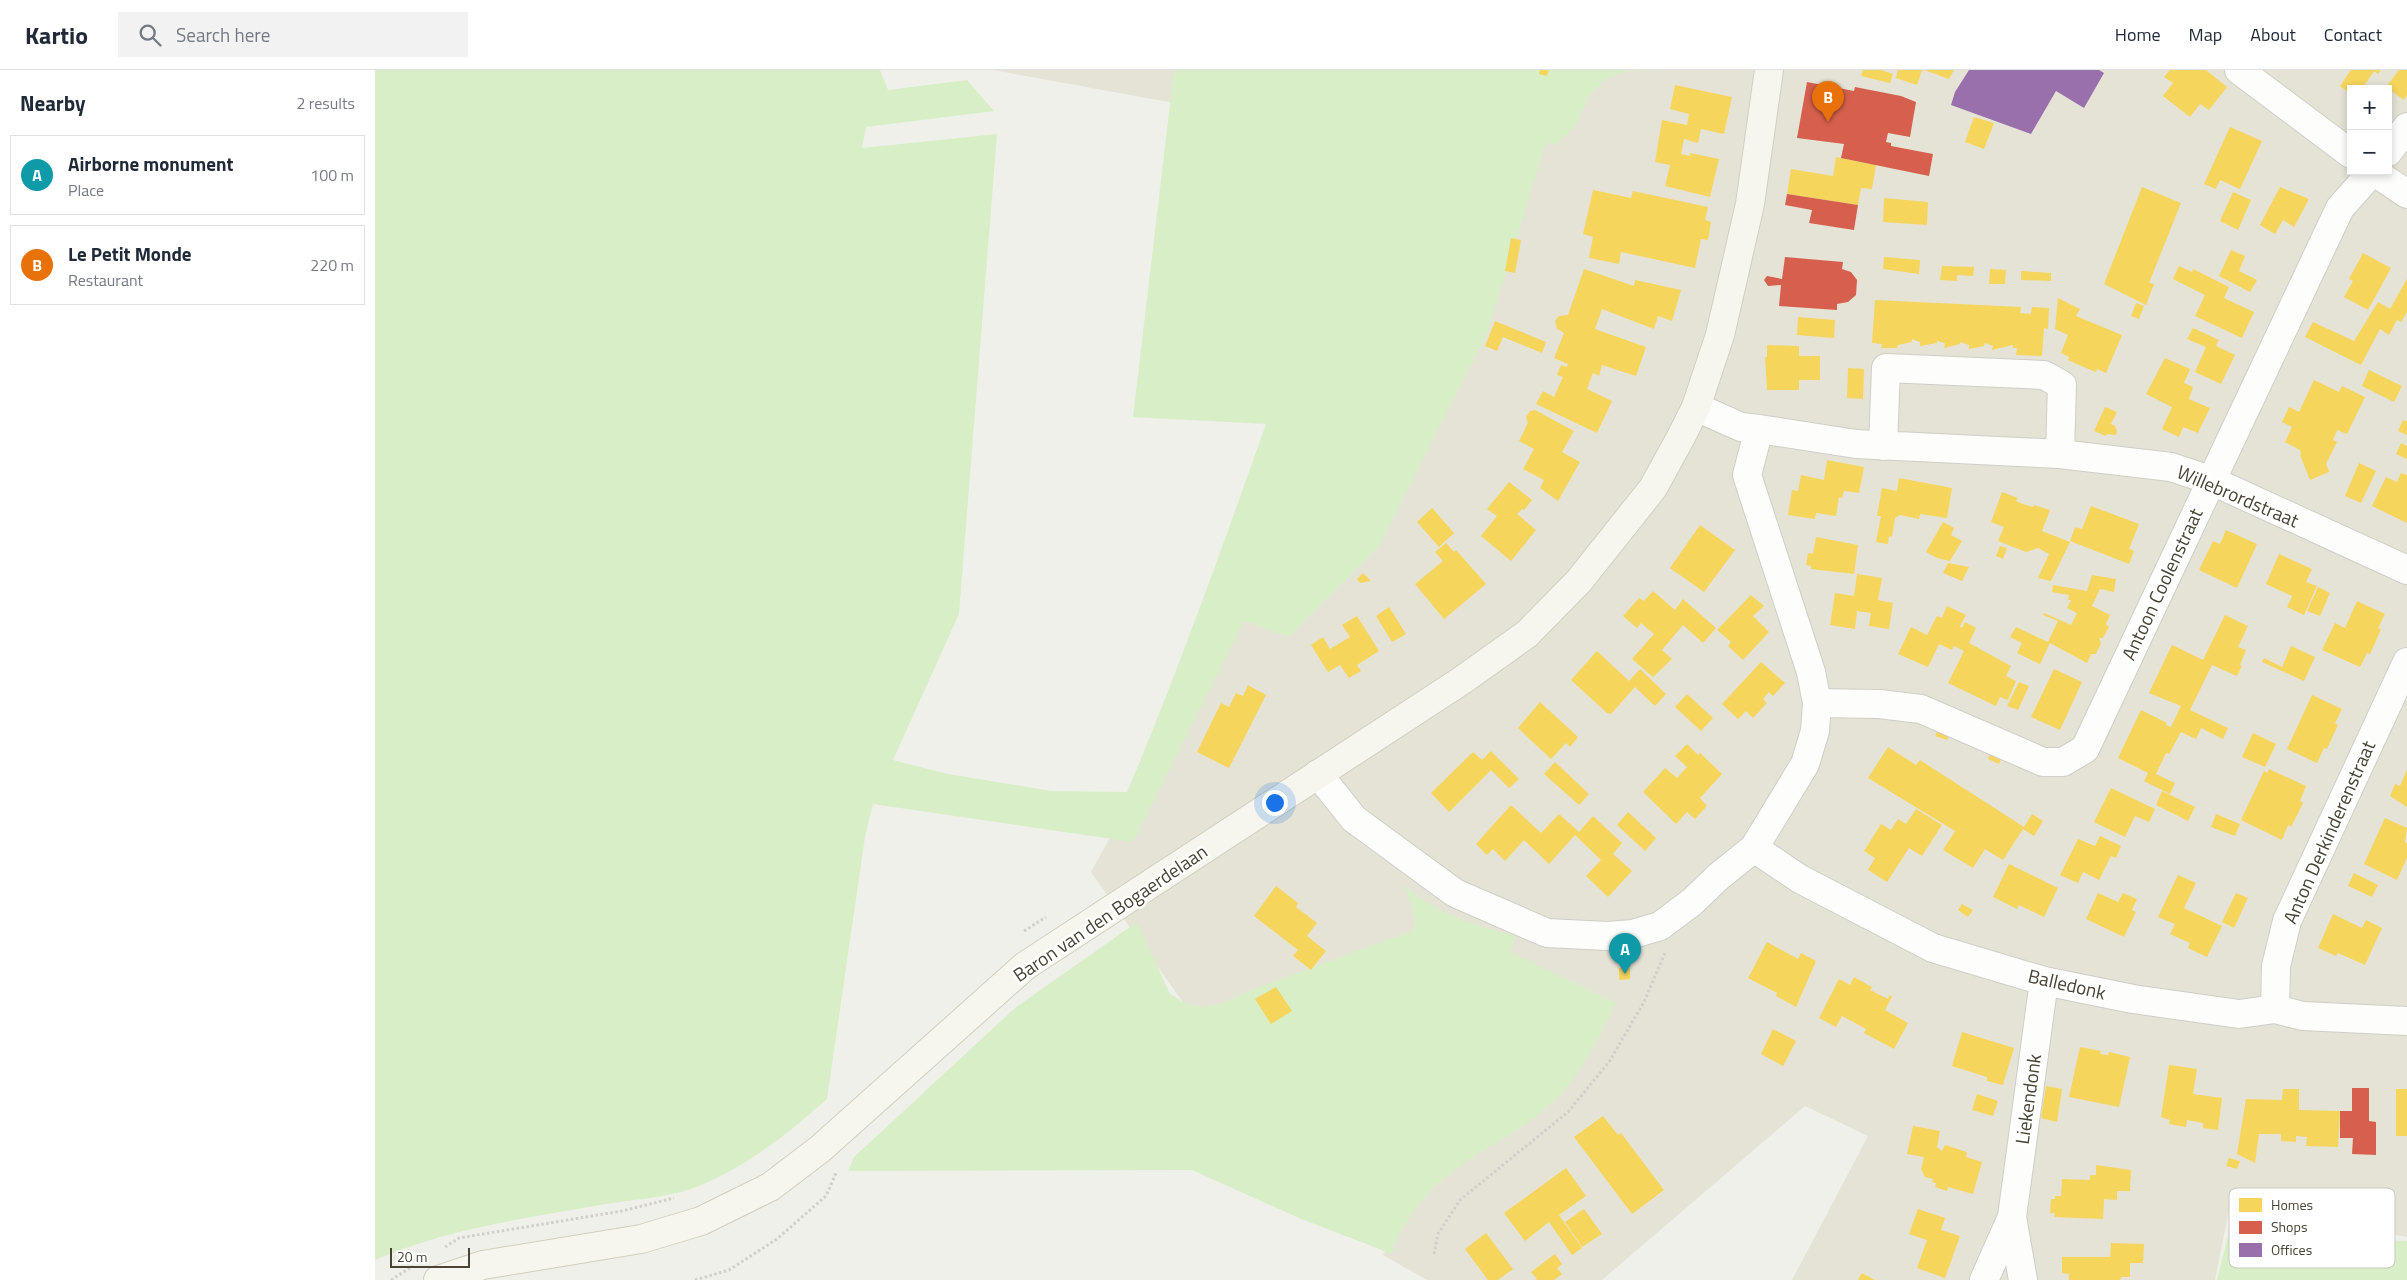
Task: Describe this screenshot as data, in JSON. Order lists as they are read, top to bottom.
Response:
{
  "streets": {
    "main road": ["Baron van den Bogaerdelaan"],
    "street": [
      "Willebrordstraat",
      "Antoon Coolenstraat",
      "Anton Derkinderenstraat",
      "Balledonk",
      "Liekendonk"
    ]
  },
  "crossings": [
    ["Willebrordstraat", "Antoon Coolenstraat"],
    ["Willebrordstraat", "Baron van den Bogaerdelaan"],
    ["Anton Derkinderenstraat", "Balledonk"],
    ["Balledonk", "Liekendonk"]
  ],
  "legend": ["Homes", "Shops", "Offices"],
  "scale_bar": "20 m",
  "page": {
    "header": "Kartio",
    "search": "Search here",
    "nav": [
      "Home",
      "Map",
      "About",
      "Contact"
    ],
    "heading": ["Nearby", "2 results"],
    "pins": ["B", "A"],
    "map_buttons": ["+", "−"],
    "list": [
      {
        "mark": "A",
        "name": "Airborne monument",
        "note": "Place",
        "value": "100 m"
      },
      {
        "mark": "B",
        "name": "Le Petit Monde",
        "note": "Restaurant",
        "value": "220 m"
      }
    ],
    "scale": "20 m"
  }
}
